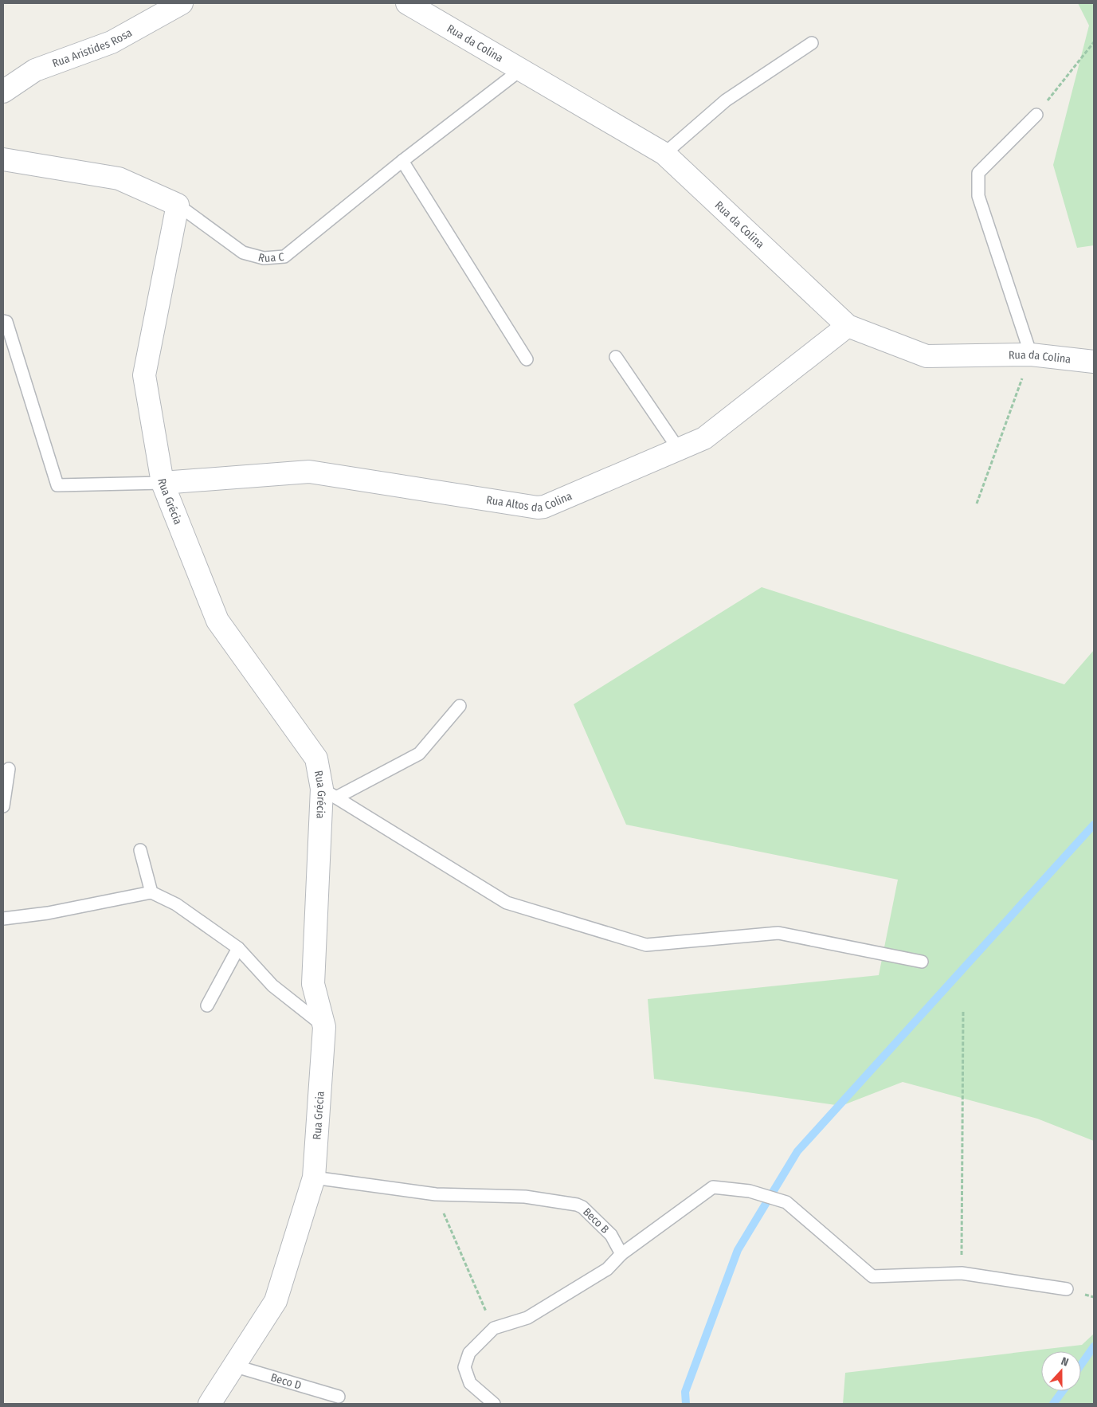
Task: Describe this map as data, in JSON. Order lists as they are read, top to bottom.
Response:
{
  "streets": {
    "street": [
      "Rua da Colina",
      "Rua Aristides Rosa",
      "Rua C",
      "Rua Altos da Colina",
      "Rua Grécia"
    ],
    "lane": ["Beco B", "Beco D"]
  },
  "crossings": [
    ["Rua da Colina", "Rua C"],
    ["Rua da Colina", "Rua Altos da Colina"],
    ["Rua C", "Rua Grécia"],
    ["Rua Altos da Colina", "Rua Grécia"],
    ["Rua Grécia", "Beco B"],
    ["Rua Grécia", "Beco D"]
  ],
  "north": "top"
}
